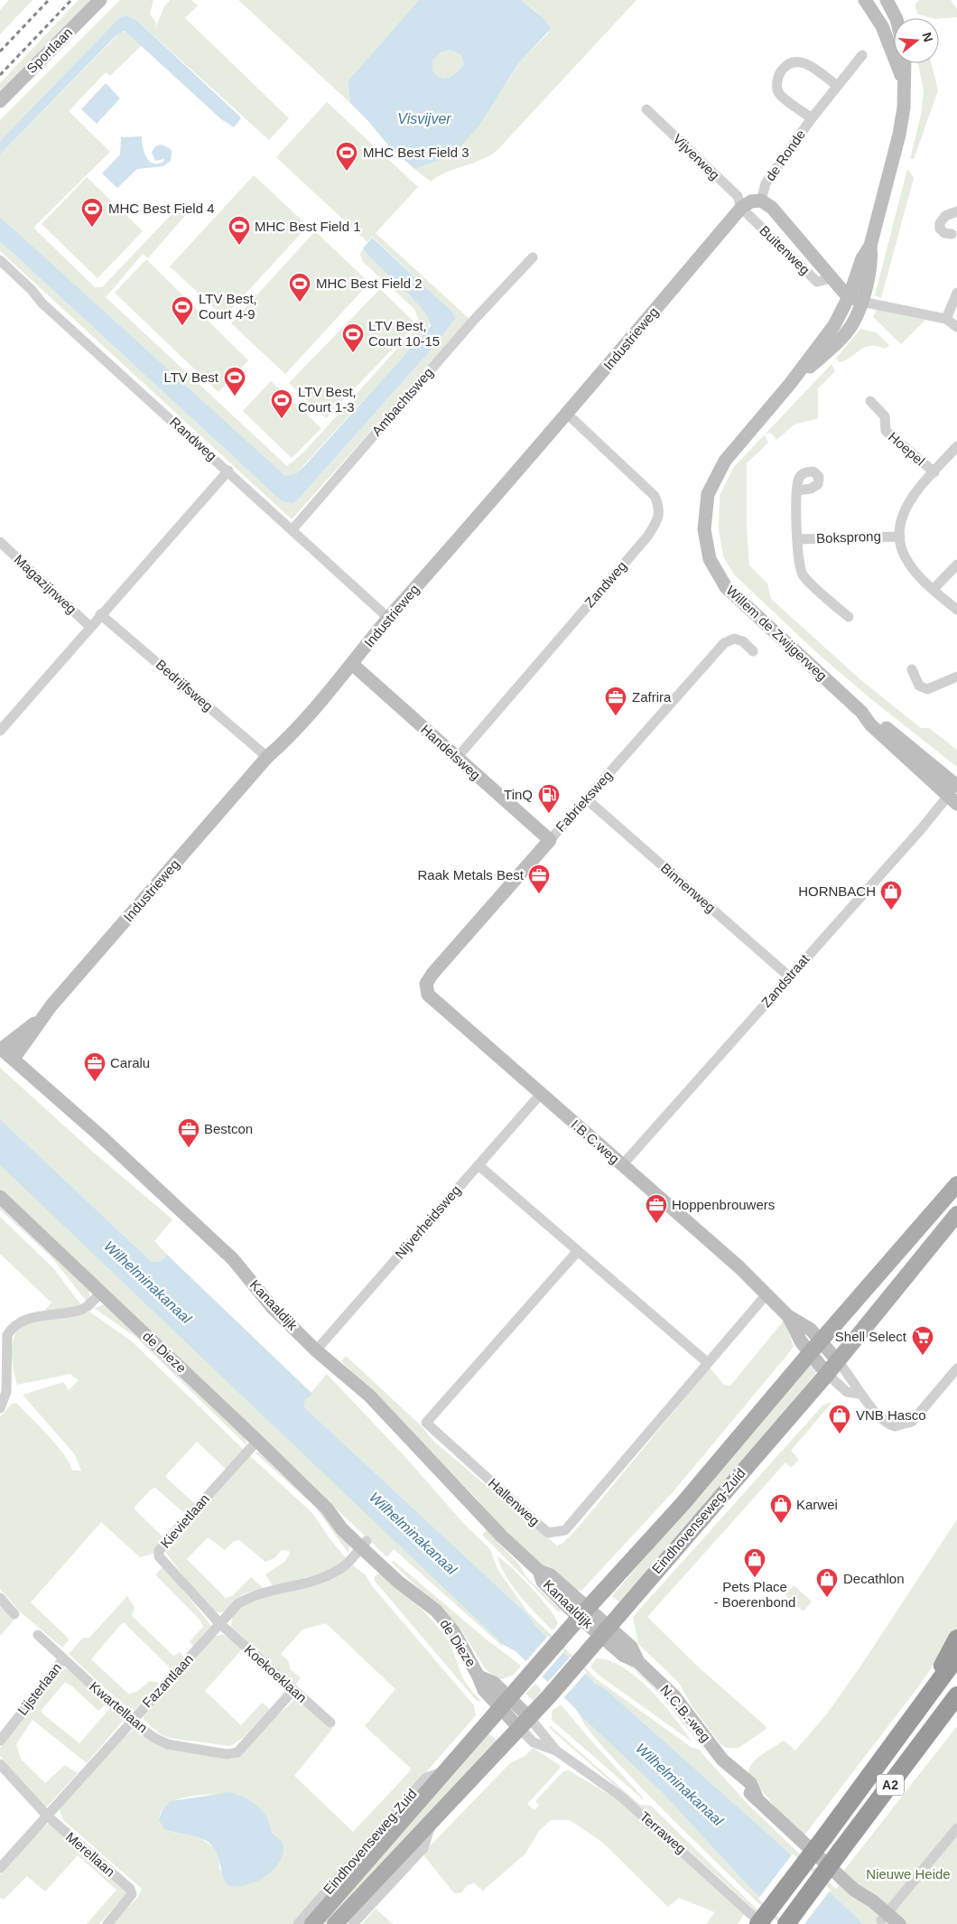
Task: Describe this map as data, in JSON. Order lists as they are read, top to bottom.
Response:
{
  "streets": {
    "highway": ["A2"],
    "main road": ["Eindhovenseweg-Zuid"],
    "street": [
      "Sportlaan",
      "de Ronde",
      "Vijverweg",
      "Buitenweg",
      "Industrieweg",
      "Ambachtsweg",
      "Randweg",
      "Hoepel",
      "Boksprong",
      "Magazijnweg",
      "Zandweg",
      "Willem de Zwijgerweg",
      "Bedrijfsweg",
      "Handelsweg",
      "Fabrieksweg",
      "Binnenweg",
      "Zandstraat",
      "I.B.C.weg",
      "Nijverheidsweg",
      "Kanaaldijk",
      "de Dieze",
      "Hallenweg",
      "Kievietlaan",
      "Koekoeklaan",
      "Fazantlaan",
      "Lijsterlaan",
      "Kwartellaan",
      "N.C.B.-weg",
      "Terraweg",
      "Merellaan"
    ]
  },
  "crossings": [
    ["de Ronde", "Buitenweg"],
    ["Vijverweg", "Buitenweg"],
    ["Vijverweg", "Industrieweg"],
    ["Buitenweg", "Industrieweg"],
    ["Buitenweg", "Willem de Zwijgerweg"],
    ["Industrieweg", "Randweg"],
    ["Industrieweg", "Zandweg"],
    ["Industrieweg", "Bedrijfsweg"],
    ["Industrieweg", "Handelsweg"],
    ["Industrieweg", "Kanaaldijk"],
    ["Ambachtsweg", "Randweg"],
    ["Zandweg", "Handelsweg"],
    ["Willem de Zwijgerweg", "Zandstraat"],
    ["Handelsweg", "Fabrieksweg"],
    ["Fabrieksweg", "Binnenweg"],
    ["Fabrieksweg", "I.B.C.weg"],
    ["Binnenweg", "Zandstraat"],
    ["Zandstraat", "I.B.C.weg"],
    ["I.B.C.weg", "Nijverheidsweg"],
    ["I.B.C.weg", "Eindhovenseweg-Zuid"],
    ["Nijverheidsweg", "Kanaaldijk"],
    ["Kanaaldijk", "Eindhovenseweg-Zuid"],
    ["Kanaaldijk", "N.C.B.-weg"],
    ["de Dieze", "Kievietlaan"],
    ["de Dieze", "Eindhovenseweg-Zuid"],
    ["de Dieze", "Fazantlaan"],
    ["de Dieze", "Terraweg"],
    ["Kievietlaan", "Koekoeklaan"],
    ["Kievietlaan", "Fazantlaan"],
    ["Eindhovenseweg-Zuid", "N.C.B.-weg"],
    ["Eindhovenseweg-Zuid", "Terraweg"],
    ["Koekoeklaan", "Fazantlaan"],
    ["Koekoeklaan", "Kwartellaan"],
    ["Fazantlaan", "Kwartellaan"],
    ["Fazantlaan", "Merellaan"],
    ["Lijsterlaan", "Kwartellaan"]
  ],
  "water": ["Visvijver", "Wilhelminakanaal"],
  "parks": ["Nieuwe Heide"],
  "places": {
    "sports": [
      "MHC Best Field 3",
      "MHC Best Field 4",
      "MHC Best Field 1",
      "MHC Best Field 2",
      "LTV Best, Court 4-9",
      "LTV Best, Court 10-15",
      "LTV Best",
      "LTV Best, Court 1-3"
    ],
    "office": [
      "Zafrira",
      "Raak Metals Best",
      "Caralu",
      "Bestcon",
      "Hoppenbrouwers"
    ],
    "fuel station": ["TinQ"],
    "shop": [
      "HORNBACH",
      "VNB Hasco",
      "Karwei",
      "Pets Place - Boerenbond",
      "Decathlon"
    ],
    "supermarket": ["Shell Select"]
  },
  "north": "right"
}
